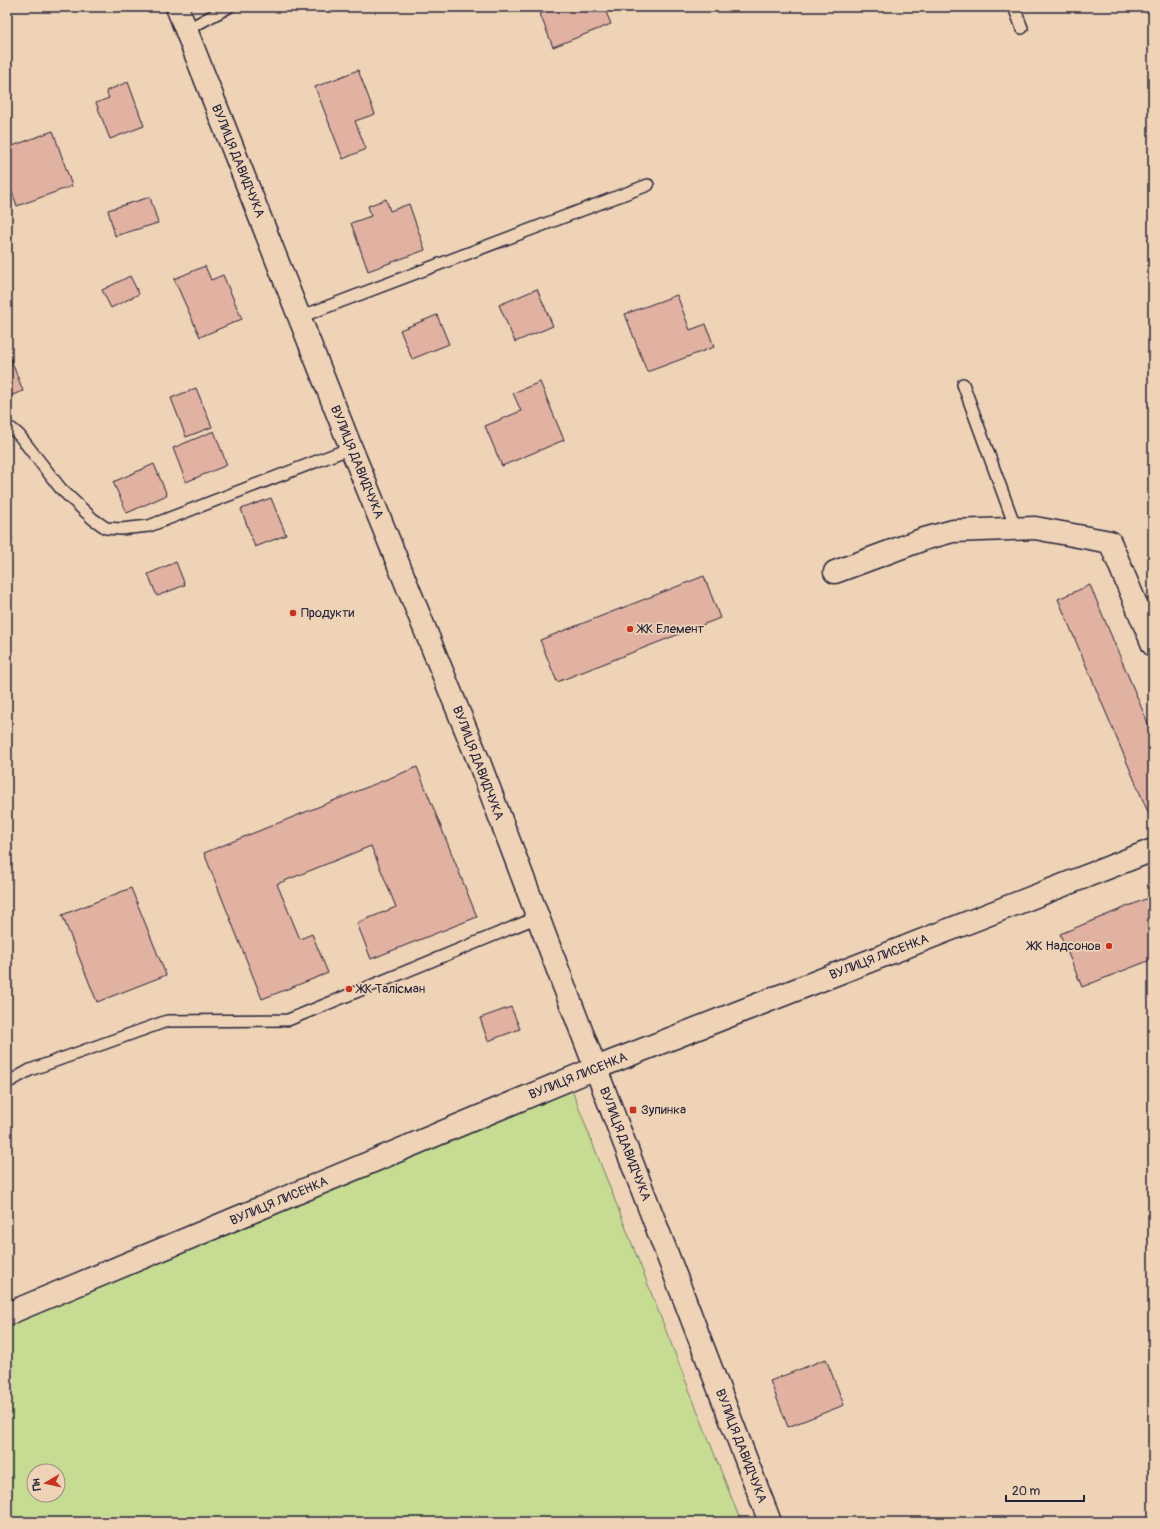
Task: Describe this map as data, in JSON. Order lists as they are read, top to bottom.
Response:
{
  "streets": {
    "street": ["ВУЛИЦЯ ДАВИДЧУКА", "ВУЛИЦЯ ЛИСЕНКА"]
  },
  "crossings": [
    ["ВУЛИЦЯ ДАВИДЧУКА", "ВУЛИЦЯ ЛИСЕНКА"]
  ],
  "places": {
    "other": [
      "Продукти",
      "ЖК Елемент",
      "ЖК Надсонов",
      "ЖК Талiсман"
    ],
    "transit": ["Зупинка"]
  },
  "scale_bar": "20 m",
  "north": "left"
}
